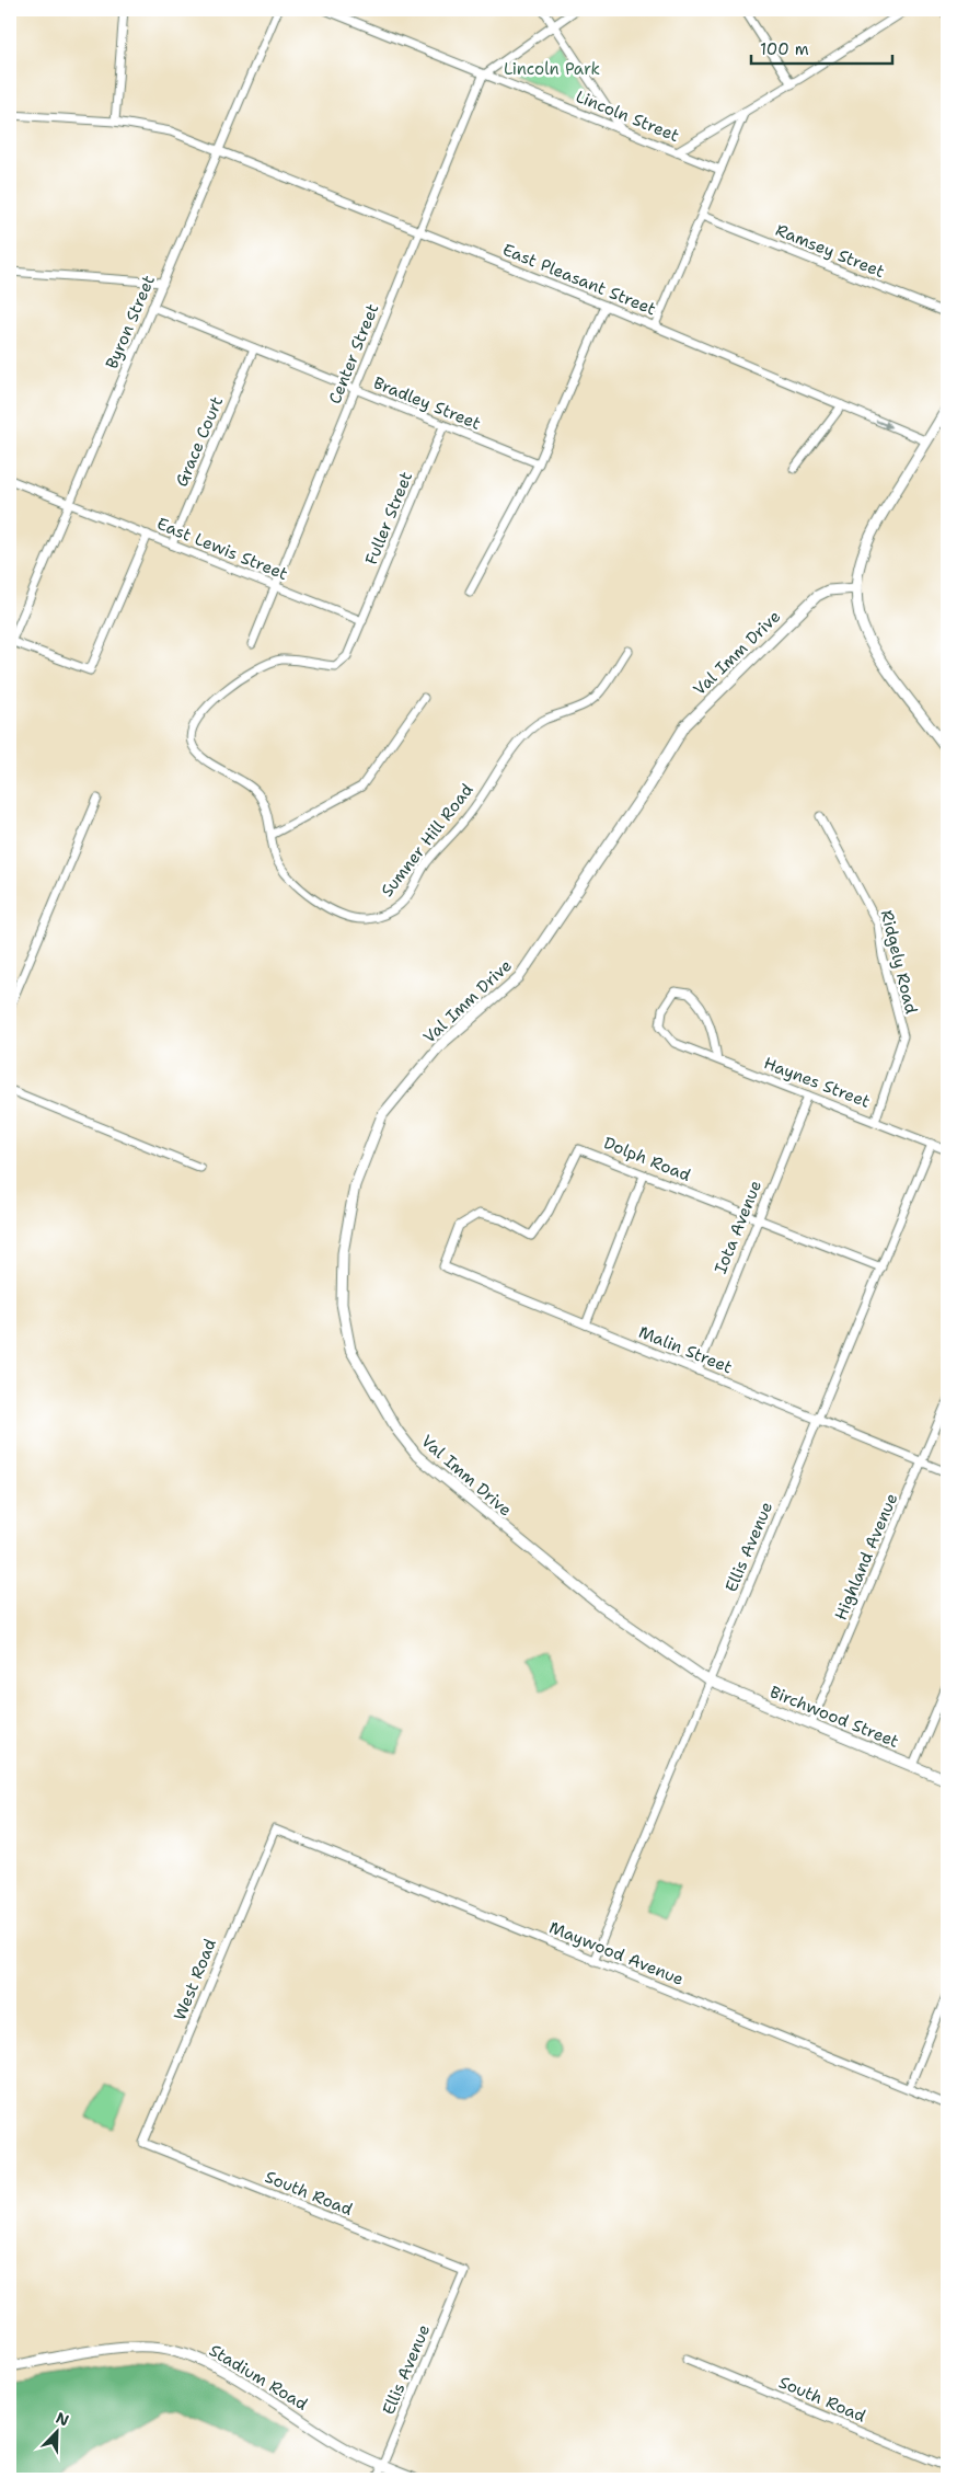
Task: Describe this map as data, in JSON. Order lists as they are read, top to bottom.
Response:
{
  "streets": {
    "street": [
      "Lincoln Street",
      "Ramsey Street",
      "East Pleasant Street",
      "Byron Street",
      "Center Street",
      "Bradley Street",
      "Grace Court",
      "Fuller Street",
      "East Lewis Street",
      "Val Imm Drive",
      "Sumner Hill Road",
      "Ridgely Road",
      "Haynes Street",
      "Dolph Road",
      "Iota Avenue",
      "Malin Street",
      "Ellis Avenue",
      "Highland Avenue",
      "Birchwood Street",
      "Maywood Avenue",
      "West Road",
      "South Road",
      "Stadium Road"
    ]
  },
  "crossings": [
    ["Lincoln Street", "Center Street"],
    ["East Pleasant Street", "Byron Street"],
    ["East Pleasant Street", "Center Street"],
    ["Byron Street", "Bradley Street"],
    ["Byron Street", "East Lewis Street"],
    ["Center Street", "Bradley Street"],
    ["Center Street", "East Lewis Street"],
    ["Bradley Street", "Grace Court"],
    ["Bradley Street", "Fuller Street"],
    ["Grace Court", "East Lewis Street"],
    ["Fuller Street", "East Lewis Street"],
    ["Fuller Street", "Sumner Hill Road"],
    ["East Lewis Street", "Sumner Hill Road"],
    ["Val Imm Drive", "Ellis Avenue"],
    ["Val Imm Drive", "Birchwood Street"],
    ["Ridgely Road", "Haynes Street"],
    ["Haynes Street", "Iota Avenue"],
    ["Haynes Street", "Ellis Avenue"],
    ["Dolph Road", "Iota Avenue"],
    ["Dolph Road", "Malin Street"],
    ["Dolph Road", "Ellis Avenue"],
    ["Iota Avenue", "Malin Street"],
    ["Malin Street", "Ellis Avenue"],
    ["Malin Street", "Highland Avenue"],
    ["Ellis Avenue", "Birchwood Street"],
    ["Ellis Avenue", "Maywood Avenue"],
    ["Ellis Avenue", "South Road"],
    ["Ellis Avenue", "Stadium Road"],
    ["Highland Avenue", "Birchwood Street"],
    ["Maywood Avenue", "West Road"],
    ["West Road", "South Road"]
  ],
  "parks": ["Lincoln Park"],
  "scale_bar": "100 m",
  "north": "top right"
}
